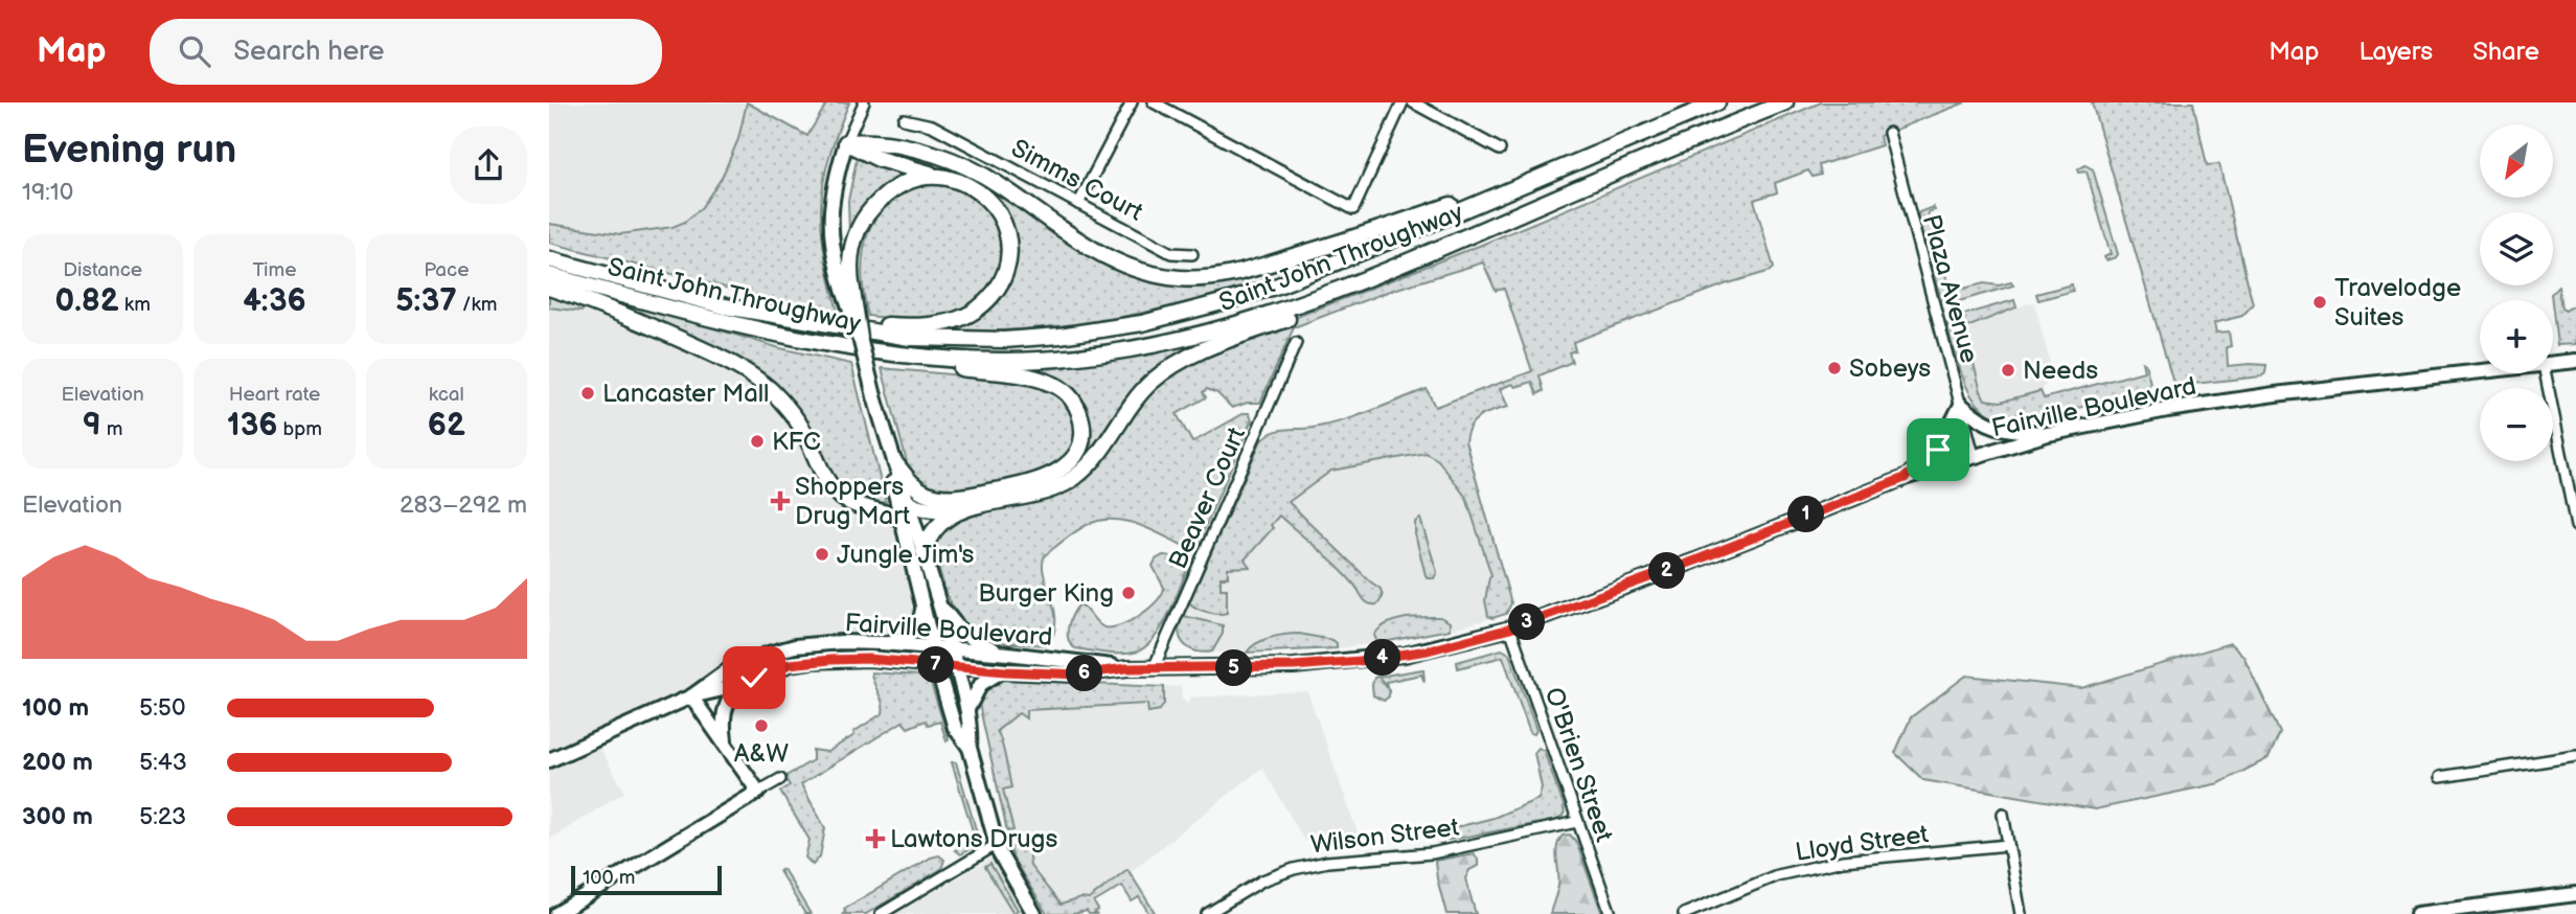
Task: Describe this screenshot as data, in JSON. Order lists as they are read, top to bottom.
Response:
{
  "streets": {
    "highway": ["Saint John Throughway"],
    "main road": ["Fairville Boulevard"],
    "street": [
      "Simms Court",
      "Plaza Avenue",
      "Beaver Court",
      "O'Brien Street",
      "Wilson Street",
      "Lloyd Street"
    ]
  },
  "crossings": [
    ["Plaza Avenue", "Fairville Boulevard"],
    ["Fairville Boulevard", "Beaver Court"],
    ["Fairville Boulevard", "O'Brien Street"],
    ["O'Brien Street", "Wilson Street"]
  ],
  "places": {
    "other": [
      "Travelodge Suites",
      "Sobeys",
      "Needs",
      "Lancaster Mall",
      "KFC",
      "Jungle Jim's",
      "Burger King",
      "A&W"
    ],
    "health": ["Shoppers Drug Mart", "Lawtons Drugs"]
  },
  "scale_bar": "100 m",
  "north": "bottom left",
  "page": {
    "header": "Map",
    "search": "Search here",
    "nav": ["Map", "Layers", "Share"],
    "heading": ["Evening run", "19:10"],
    "map_buttons": ["+", "−"],
    "stats": [
      ["Distance", "0.82 km"],
      ["Time", "4:36"],
      ["Pace", "5:37 /km"],
      ["Elevation", "9 m"],
      ["Heart rate", "136 bpm"],
      ["kcal", "62"]
    ],
    "chart": ["Elevation", "283–292 m"],
    "pins": [
      "1",
      "2",
      "3",
      "4",
      "7",
      "5",
      "6"
    ],
    "list": [
      {
        "name": "100 m",
        "note": "5:50"
      },
      {
        "name": "200 m",
        "note": "5:43"
      },
      {
        "name": "300 m",
        "note": "5:23"
      }
    ],
    "scale": "100 m"
  }
}
